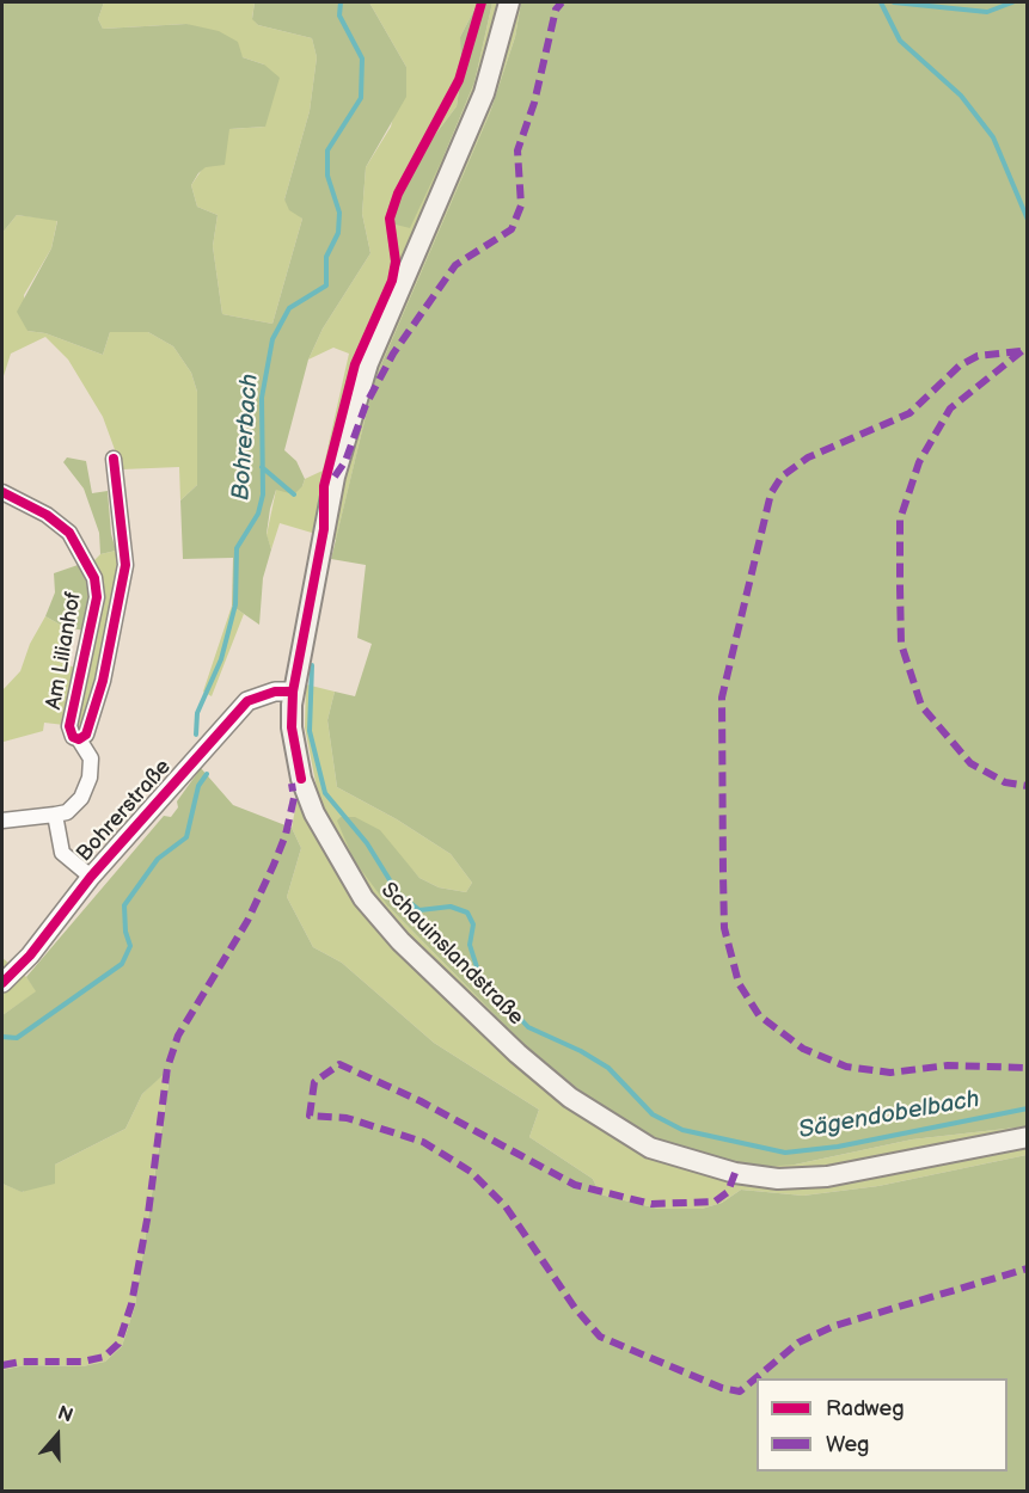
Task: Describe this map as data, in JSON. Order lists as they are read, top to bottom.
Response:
{
  "streets": {
    "main road": ["Schauinslandstraße"],
    "street": ["Am Lilianhof", "Bohrerstraße"]
  },
  "crossings": [
    ["Bohrerstraße", "Schauinslandstraße"]
  ],
  "water": ["Bohrerbach", "Sägendobelbach"],
  "legend": ["Radweg", "Weg"],
  "north": "top"
}
